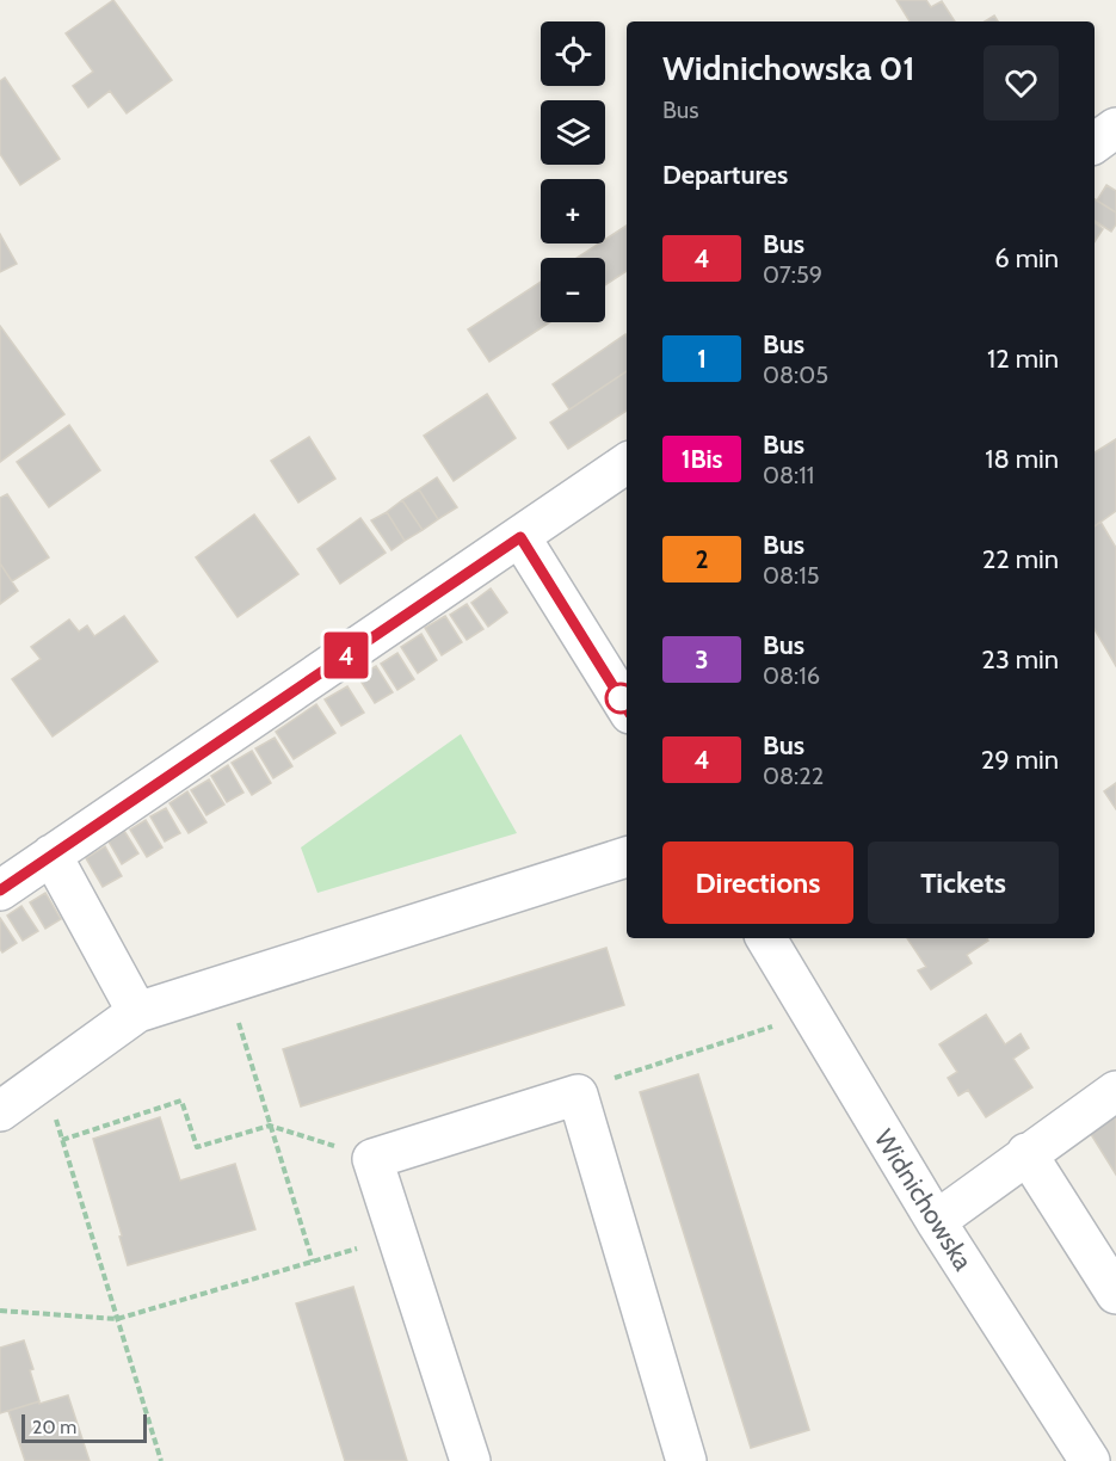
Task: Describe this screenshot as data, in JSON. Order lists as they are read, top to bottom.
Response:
{
  "streets": {
    "street": ["Widnichowska"]
  },
  "lines": ["bus line 4"],
  "scale_bar": "20 m",
  "page": {
    "on_map": "4",
    "map_buttons": ["+", "−"],
    "heading": [
      ["Widnichowska 01", "Bus"],
      "Departures"
    ],
    "list": [
      {
        "mark": "4",
        "name": "Bus",
        "note": "07:59",
        "value": "6 min"
      },
      {
        "mark": "1",
        "name": "Bus",
        "note": "08:05",
        "value": "12 min"
      },
      {
        "mark": "1Bis",
        "name": "Bus",
        "note": "08:11",
        "value": "18 min"
      },
      {
        "mark": "2",
        "name": "Bus",
        "note": "08:15",
        "value": "22 min"
      },
      {
        "mark": "3",
        "name": "Bus",
        "note": "08:16",
        "value": "23 min"
      },
      {
        "mark": "4",
        "name": "Bus",
        "note": "08:22",
        "value": "29 min"
      }
    ],
    "buttons": ["Directions", "Tickets"],
    "scale": "20 m"
  }
}
